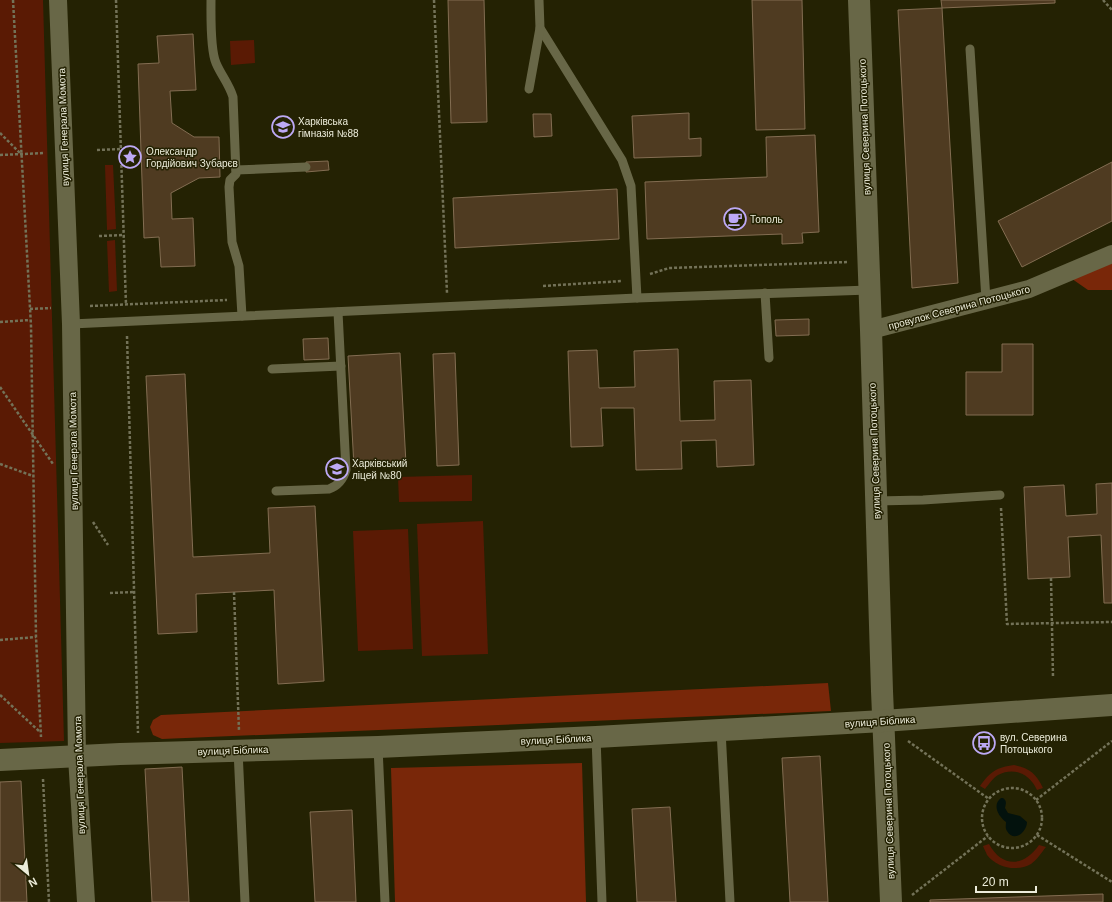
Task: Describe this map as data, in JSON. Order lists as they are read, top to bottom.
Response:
{
  "streets": {
    "street": [
      "вулиця Генерала Момота",
      "вулиця Северина Потоцького",
      "провулок Северина Потоцького",
      "вулиця Біблика"
    ]
  },
  "crossings": [
    ["вулиця Генерала Момота", "вулиця Біблика"],
    ["вулиця Северина Потоцького", "провулок Северина Потоцького"],
    ["вулиця Северина Потоцького", "вулиця Біблика"]
  ],
  "places": {
    "school or university": ["Харківська гімназія №88", "Харківський ліцей №80"],
    "place": ["Олександр Гордійович Зубарєв"],
    "cafe": ["Тополь"],
    "bus stop": ["вул. Северина Потоцького"]
  },
  "scale_bar": "20 m",
  "north": "bottom right"
}
